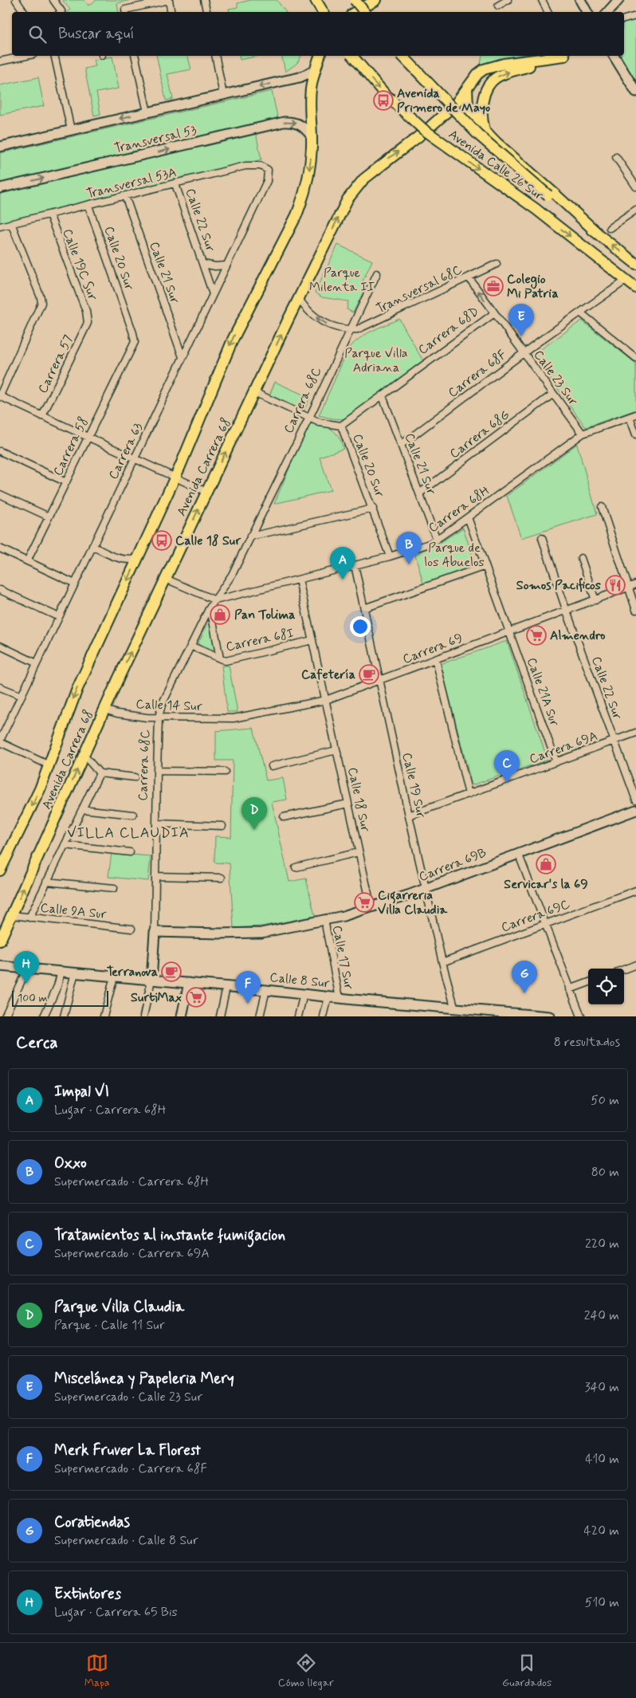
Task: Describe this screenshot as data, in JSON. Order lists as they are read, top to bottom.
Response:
{
  "streets": {
    "main road": ["Avenida Calle 26 Sur", "Avenida Carrera 68"],
    "street": [
      "Transversal 53",
      "Transversal 53A",
      "Calle 22 Sur",
      "Calle 20 Sur",
      "Calle 19C Sur",
      "Calle 21 Sur",
      "Transversal 68C",
      "Carrera 68D",
      "Carrera 57",
      "Carrera 68F",
      "Calle 23 Sur",
      "Carrera 68C",
      "Carrera 68G",
      "Carrera 58",
      "Carrera 63",
      "Carrera 68H",
      "Carrera 68I",
      "Carrera 69",
      "Calle 21A Sur",
      "Calle 14 Sur",
      "Carrera 69A",
      "Calle 19 Sur",
      "Calle 18 Sur",
      "Carrera 69B",
      "Calle 9A Sur",
      "Carrera 69C",
      "Calle 17 Sur",
      "Calle 8 Sur"
    ]
  },
  "crossings": [
    ["Transversal 53", "Avenida Carrera 68"],
    ["Avenida Calle 26 Sur", "Carrera 68F"],
    ["Transversal 53A", "Calle 22 Sur"],
    ["Transversal 53A", "Calle 20 Sur"],
    ["Transversal 53A", "Calle 19C Sur"],
    ["Transversal 53A", "Calle 21 Sur"],
    ["Transversal 53A", "Carrera 63"],
    ["Calle 22 Sur", "Carrera 63"],
    ["Calle 22 Sur", "Carrera 69"],
    ["Calle 22 Sur", "Carrera 69A"],
    ["Calle 20 Sur", "Carrera 68D"],
    ["Calle 20 Sur", "Carrera 68C"],
    ["Calle 20 Sur", "Carrera 58"],
    ["Calle 20 Sur", "Avenida Carrera 68"],
    ["Calle 20 Sur", "Carrera 68H"],
    ["Calle 19C Sur", "Carrera 57"],
    ["Calle 21 Sur", "Carrera 68D"],
    ["Calle 21 Sur", "Carrera 68F"],
    ["Calle 21 Sur", "Carrera 68G"],
    ["Calle 21 Sur", "Carrera 63"],
    ["Calle 21 Sur", "Carrera 68H"],
    ["Transversal 68C", "Calle 23 Sur"],
    ["Transversal 68C", "Carrera 68C"],
    ["Carrera 68D", "Calle 23 Sur"],
    ["Carrera 68F", "Calle 23 Sur"],
    ["Calle 23 Sur", "Carrera 68G"],
    ["Calle 23 Sur", "Carrera 68H"],
    ["Carrera 68C", "Carrera 68H"],
    ["Carrera 68C", "Carrera 68I"],
    ["Carrera 68C", "Calle 14 Sur"],
    ["Carrera 68C", "Carrera 69B"],
    ["Carrera 68C", "Calle 8 Sur"],
    ["Avenida Carrera 68", "Calle 14 Sur"],
    ["Avenida Carrera 68", "Calle 9A Sur"],
    ["Carrera 68H", "Calle 21A Sur"],
    ["Carrera 68H", "Calle 19 Sur"],
    ["Carrera 68H", "Calle 18 Sur"],
    ["Carrera 68I", "Calle 18 Sur"],
    ["Carrera 69", "Calle 21A Sur"],
    ["Carrera 69", "Calle 14 Sur"],
    ["Carrera 69", "Calle 19 Sur"],
    ["Carrera 69", "Calle 18 Sur"],
    ["Calle 21A Sur", "Carrera 69A"],
    ["Carrera 69A", "Calle 19 Sur"],
    ["Calle 19 Sur", "Carrera 69B"],
    ["Calle 19 Sur", "Carrera 69C"],
    ["Calle 19 Sur", "Calle 8 Sur"],
    ["Calle 18 Sur", "Carrera 69B"],
    ["Carrera 69B", "Calle 17 Sur"],
    ["Calle 17 Sur", "Calle 8 Sur"]
  ],
  "districts": ["VILLA CLAUDIA"],
  "parks": ["Parque Milenta II", "Parque Villa Adriana", "Parque de los Abuelos"],
  "places": {
    "bus stop": ["Avenida Primero de Mayo", "Calle 18 Sur"],
    "office": ["Colegio Mi Patria"],
    "restaurant": ["Somos Pacificos"],
    "shop": ["Pan Tolima", "Servicar's la 69"],
    "supermarket": ["Almendro", "Cigarreria Villa Claudia", "SurtiMax"],
    "cafe": ["Cafetería", "Terranova"]
  },
  "scale_bar": "100 m",
  "page": {
    "search": "Buscar aquí",
    "pins": [
      "E",
      "B",
      "A",
      "C",
      "D",
      "H",
      "G",
      "F"
    ],
    "scale": "100 m",
    "heading": ["Cerca", "8 resultados"],
    "list": [
      {
        "mark": "A",
        "name": "Impal VI",
        "note": "Lugar · Carrera 68H",
        "value": "50 m"
      },
      {
        "mark": "B",
        "name": "Oxxo",
        "note": "Supermercado · Carrera 68H",
        "value": "80 m"
      },
      {
        "mark": "C",
        "name": "Tratamientos al instante fumigacion",
        "note": "Supermercado · Carrera 69A",
        "value": "220 m"
      },
      {
        "mark": "D",
        "name": "Parque Villa Claudia",
        "note": "Parque · Calle 11 Sur",
        "value": "240 m"
      },
      {
        "mark": "E",
        "name": "Miscelánea y Papeleria Mery",
        "note": "Supermercado · Calle 23 Sur",
        "value": "340 m"
      },
      {
        "mark": "F",
        "name": "Merk Fruver La Florest",
        "note": "Supermercado · Carrera 68F",
        "value": "410 m"
      },
      {
        "mark": "G",
        "name": "Coratiendas",
        "note": "Supermercado · Calle 8 Sur",
        "value": "420 m"
      },
      {
        "mark": "H",
        "name": "Extintores",
        "note": "Lugar · Carrera 65 Bis",
        "value": "510 m"
      }
    ],
    "nav": ["Mapa", "Cómo llegar", "Guardados"]
  }
}
